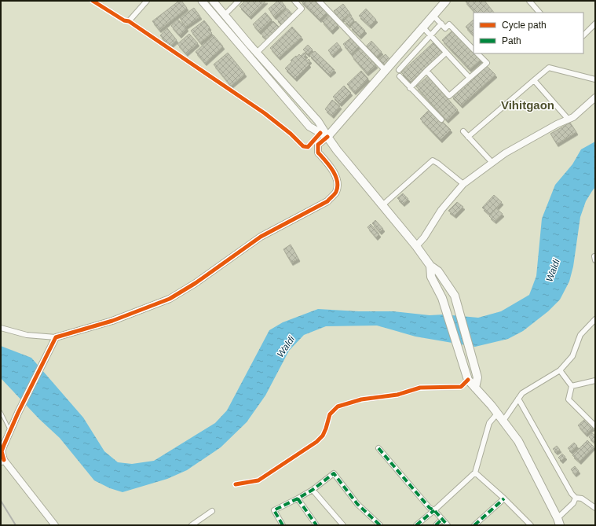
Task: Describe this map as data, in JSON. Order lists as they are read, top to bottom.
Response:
{
  "districts": ["Vihitgaon"],
  "water": ["Waldi"],
  "legend": ["Cycle path", "Path"]
}
